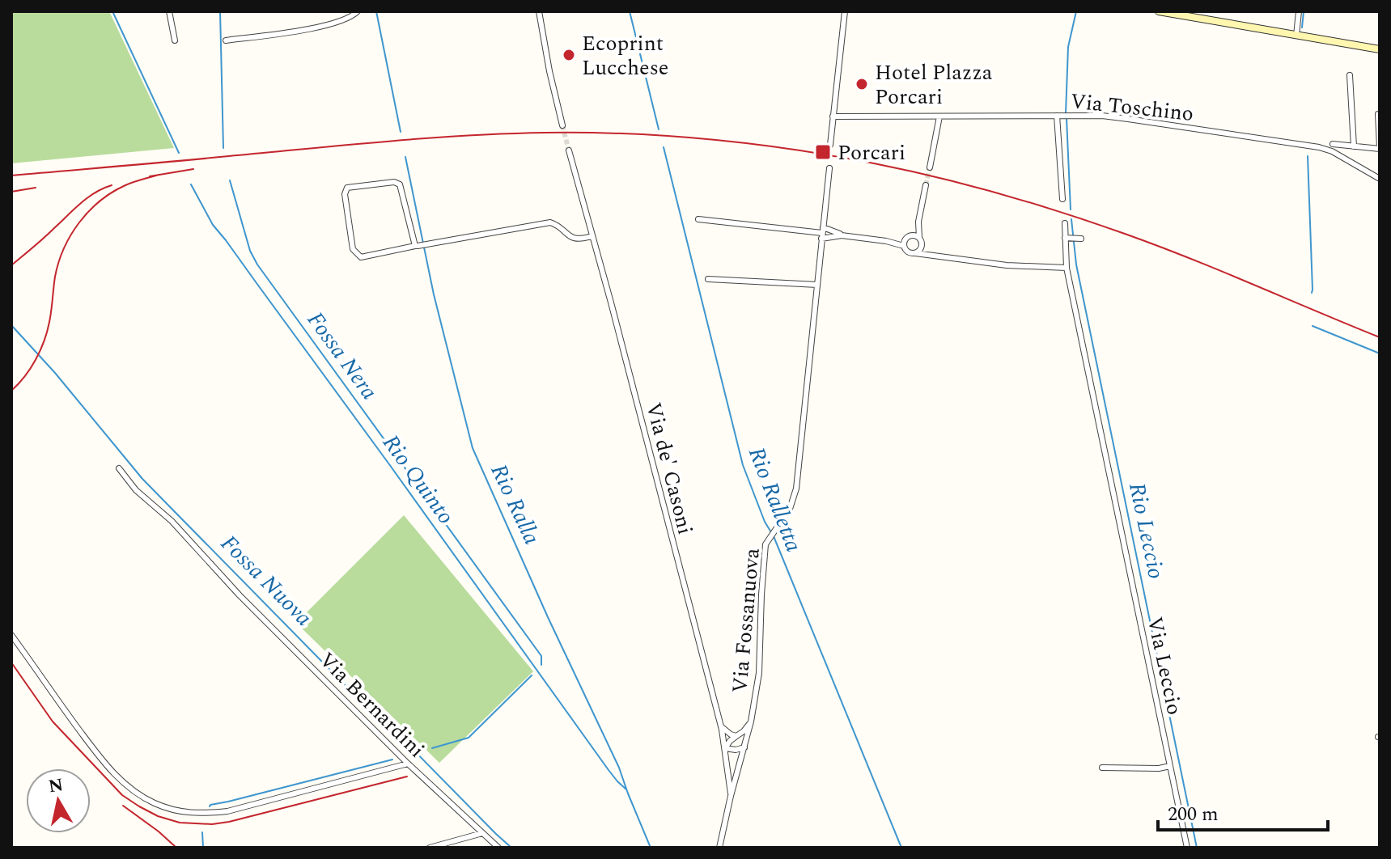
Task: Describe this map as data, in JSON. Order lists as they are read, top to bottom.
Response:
{
  "streets": {
    "street": [
      "Via Toschino",
      "Via de' Casoni",
      "Via Fossanuova",
      "Via Leccio",
      "Via Bernardini"
    ]
  },
  "crossings": [
    ["Via de' Casoni", "Via Fossanuova"]
  ],
  "water": [
    "Fossa Nera",
    "Rio Quinto",
    "Rio Ralletta",
    "Rio Ralla",
    "Rio Leccio",
    "Fossa Nuova"
  ],
  "places": {
    "other": ["Ecoprint Lucchese", "Hotel Plazza Porcari"],
    "transit": ["Porcari"]
  },
  "scale_bar": "200 m",
  "north": "top"
}
